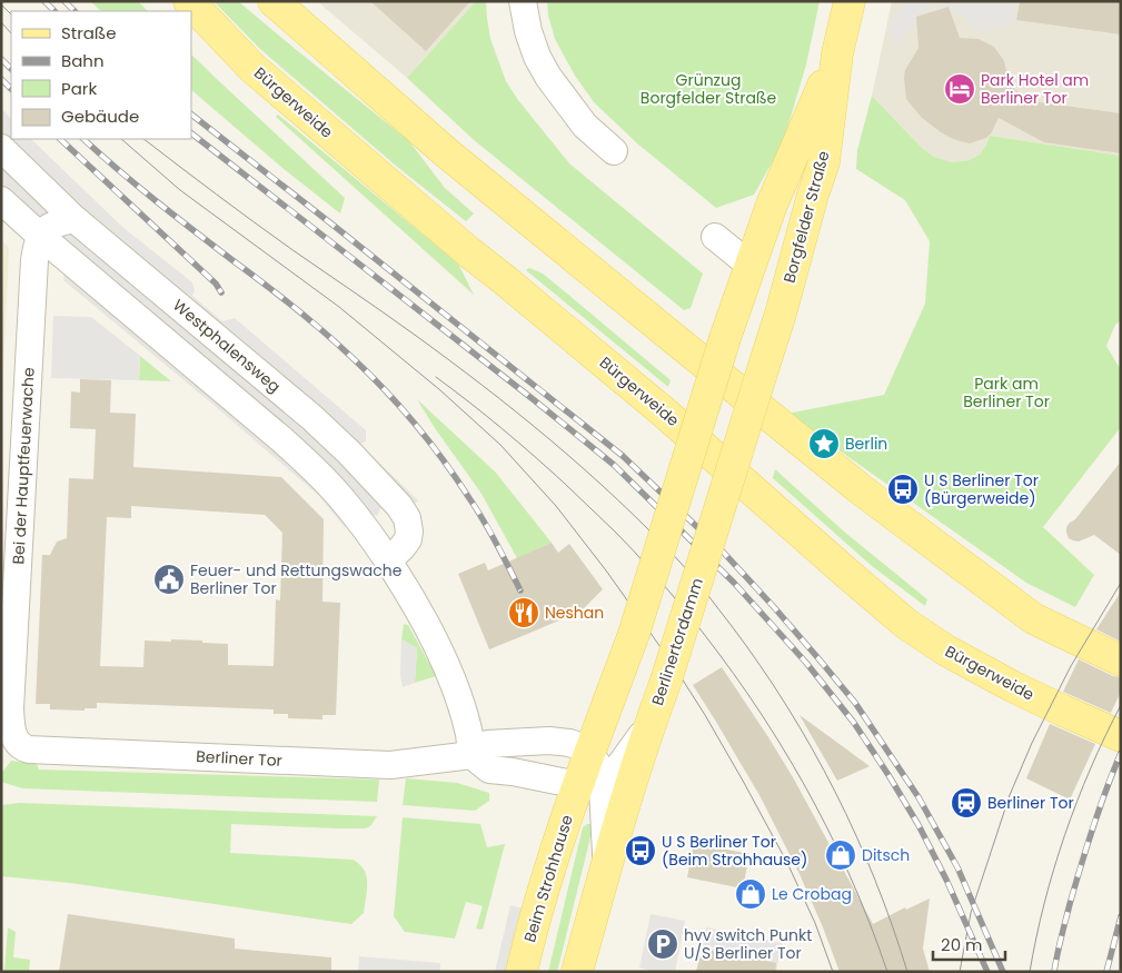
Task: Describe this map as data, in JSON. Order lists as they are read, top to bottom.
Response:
{
  "streets": {
    "main road": [
      "Bürgerweide",
      "Borgfelder Straße",
      "Berlinertordamm",
      "Beim Strohhause"
    ],
    "street": ["Westphalensweg", "Bei der Hauptfeuerwache", "Berliner Tor"]
  },
  "crossings": [
    ["Borgfelder Straße", "Berlinertordamm"],
    ["Bei der Hauptfeuerwache", "Berliner Tor"],
    ["Berliner Tor", "Beim Strohhause"]
  ],
  "parks": ["Grünzug Borgfelder Straße", "Park am Berliner Tor"],
  "places": {
    "hotel": ["Park Hotel am Berliner Tor"],
    "place": ["Berlin"],
    "bus stop": ["U S Berliner Tor (Bürgerweide)", "U S Berliner Tor (Beim Strohhause)"],
    "public building": ["Feuer- und Rettungswache Berliner Tor"],
    "restaurant": ["Neshan"],
    "station": ["Berliner Tor"],
    "shop": ["Ditsch", "Le Crobag"],
    "parking": ["hvv switch Punkt U/S Berliner Tor"]
  },
  "legend": [
    "Straße",
    "Bahn",
    "Park",
    "Gebäude"
  ],
  "scale_bar": "20 m"
}
